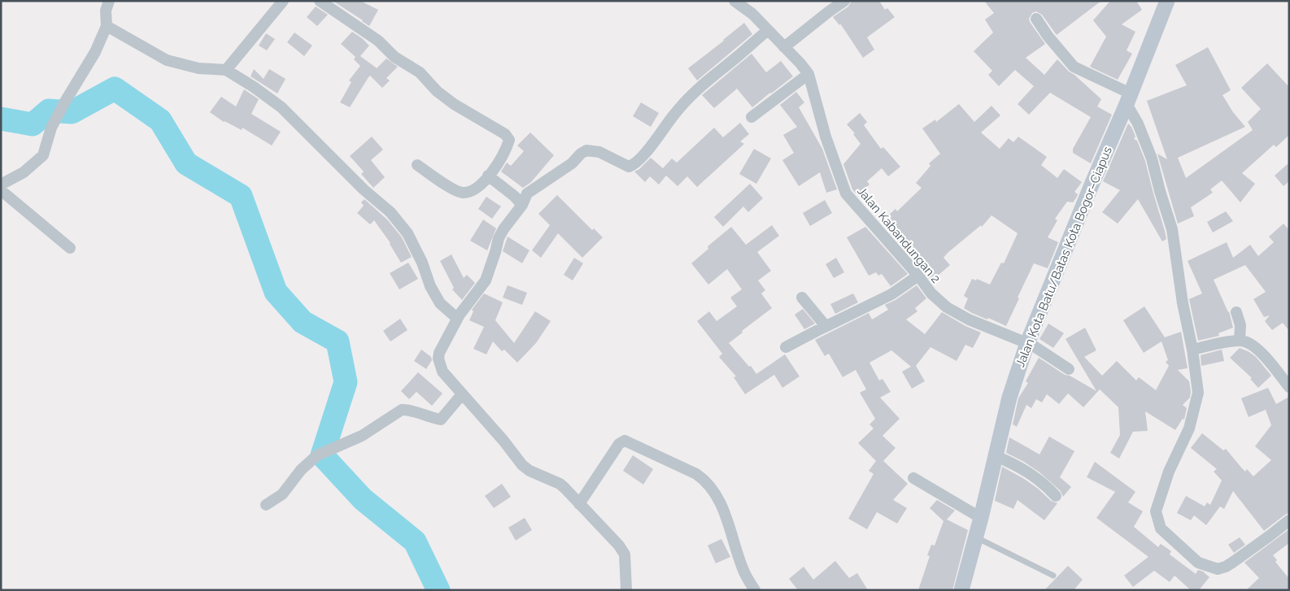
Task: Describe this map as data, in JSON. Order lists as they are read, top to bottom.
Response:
{
  "streets": {
    "main road": ["Jalan Kota Batu/Batas Kota Bogor–Ciapus"],
    "street": ["Jalan Kabandungan 2"]
  },
  "crossings": [
    ["Jalan Kabandungan 2", "Jalan Kota Batu/Batas Kota Bogor–Ciapus"]
  ]
}
